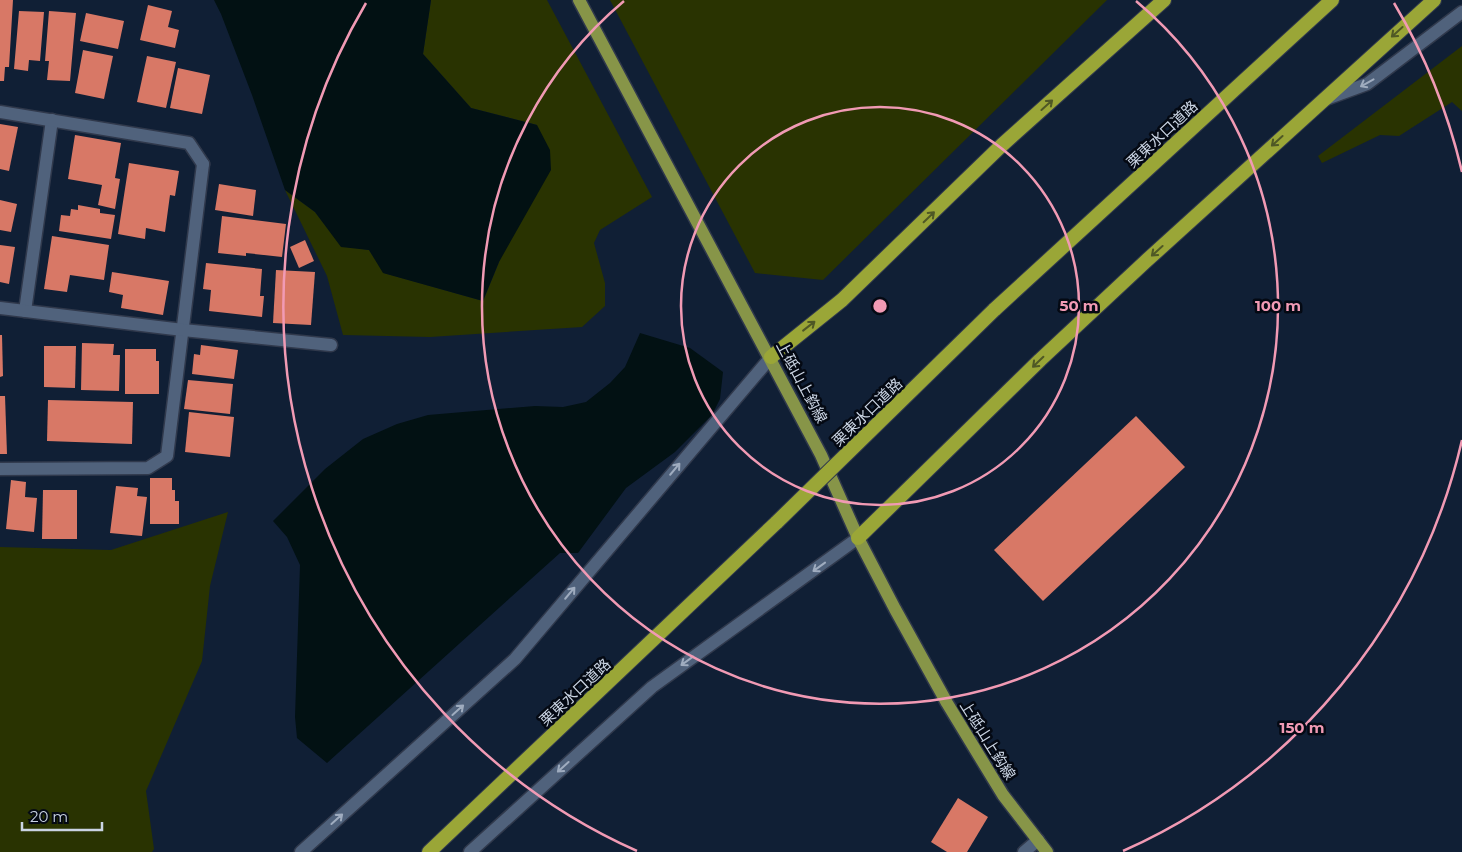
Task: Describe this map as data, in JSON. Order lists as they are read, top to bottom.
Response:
{
  "streets": {
    "highway": ["栗東水口道路"],
    "main road": ["上砥山上鈎線"]
  },
  "scale_bar": "20 m",
  "rings": ["50 m", "100 m", "150 m"]
}
